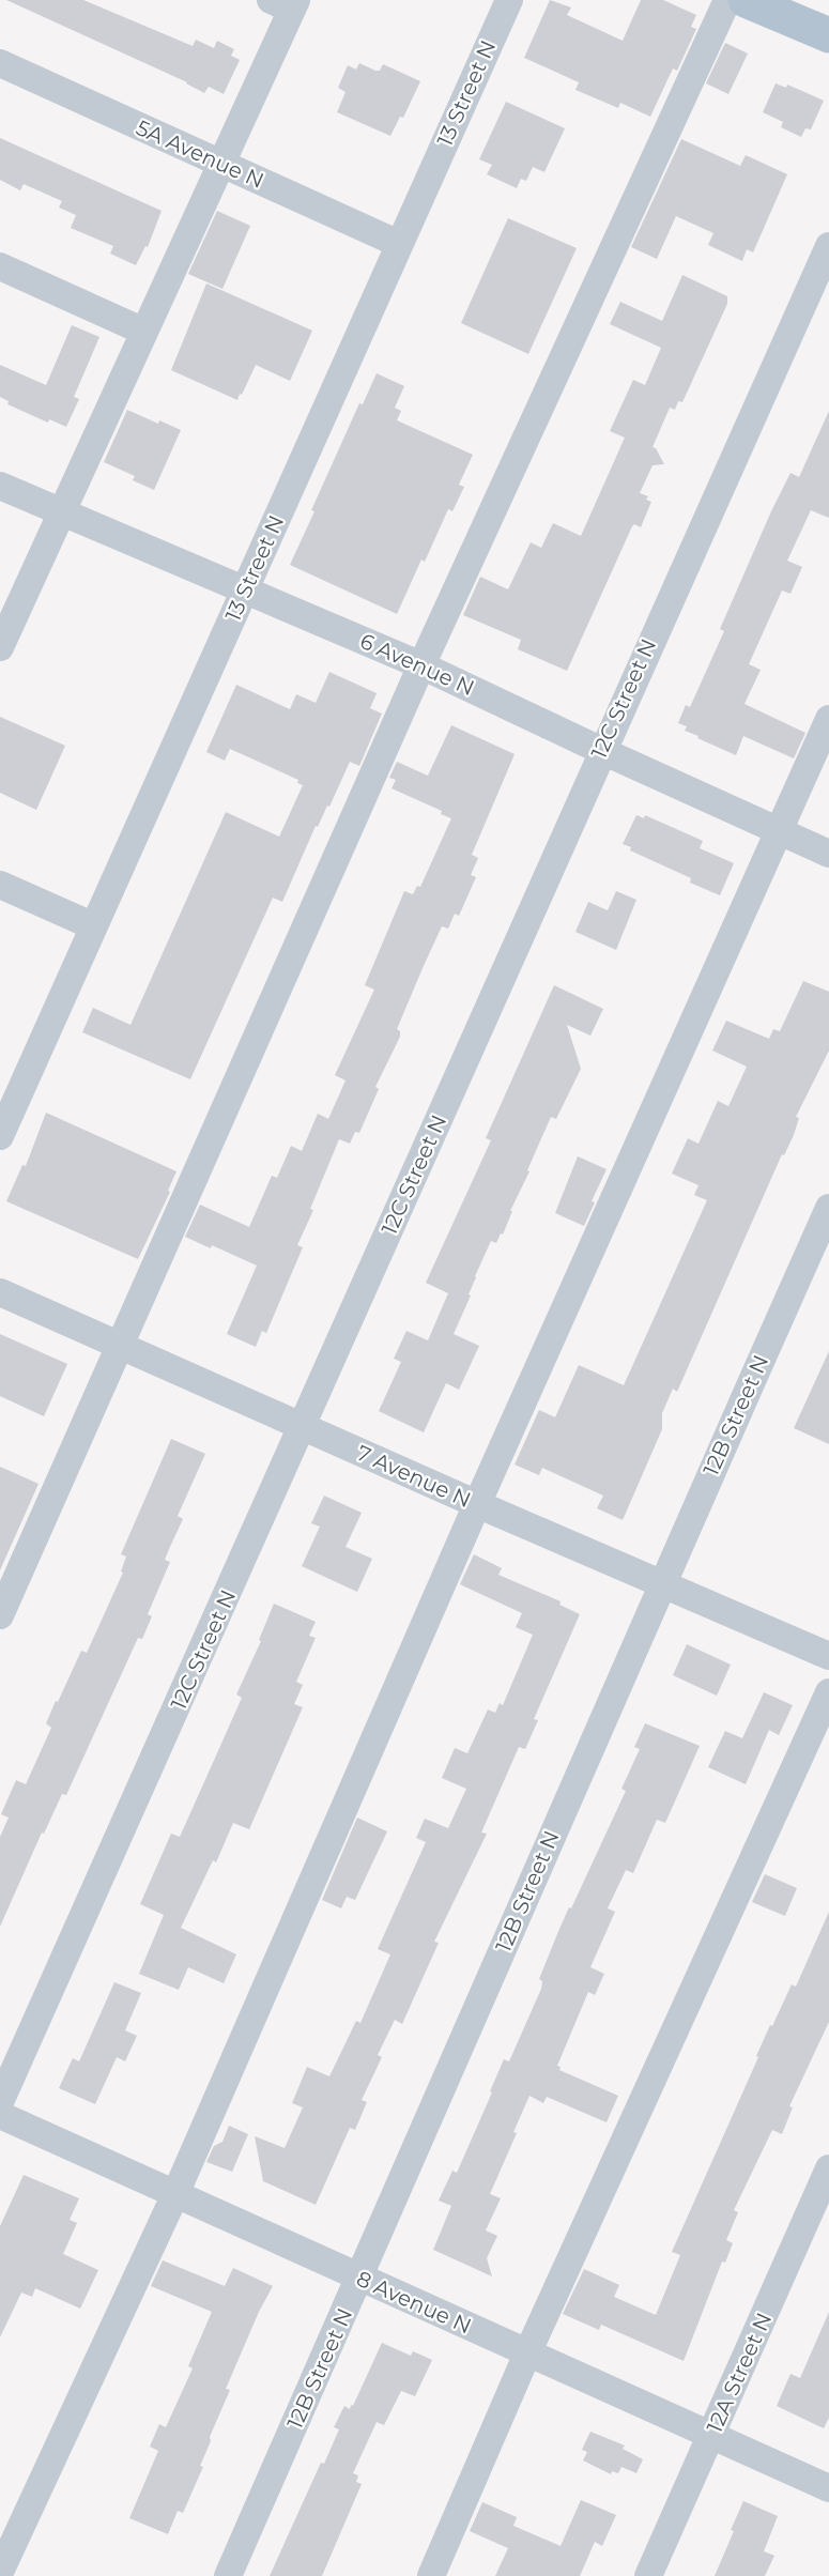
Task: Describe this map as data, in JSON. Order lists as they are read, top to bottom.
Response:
{
  "streets": {
    "street": [
      "13 Street N",
      "5A Avenue N",
      "6 Avenue N",
      "12C Street N",
      "12B Street N",
      "7 Avenue N",
      "8 Avenue N",
      "12A Street N"
    ]
  },
  "crossings": [
    ["13 Street N", "5A Avenue N"],
    ["13 Street N", "6 Avenue N"],
    ["6 Avenue N", "12C Street N"],
    ["12C Street N", "7 Avenue N"],
    ["12B Street N", "7 Avenue N"],
    ["12B Street N", "8 Avenue N"],
    ["8 Avenue N", "12A Street N"]
  ]
}
